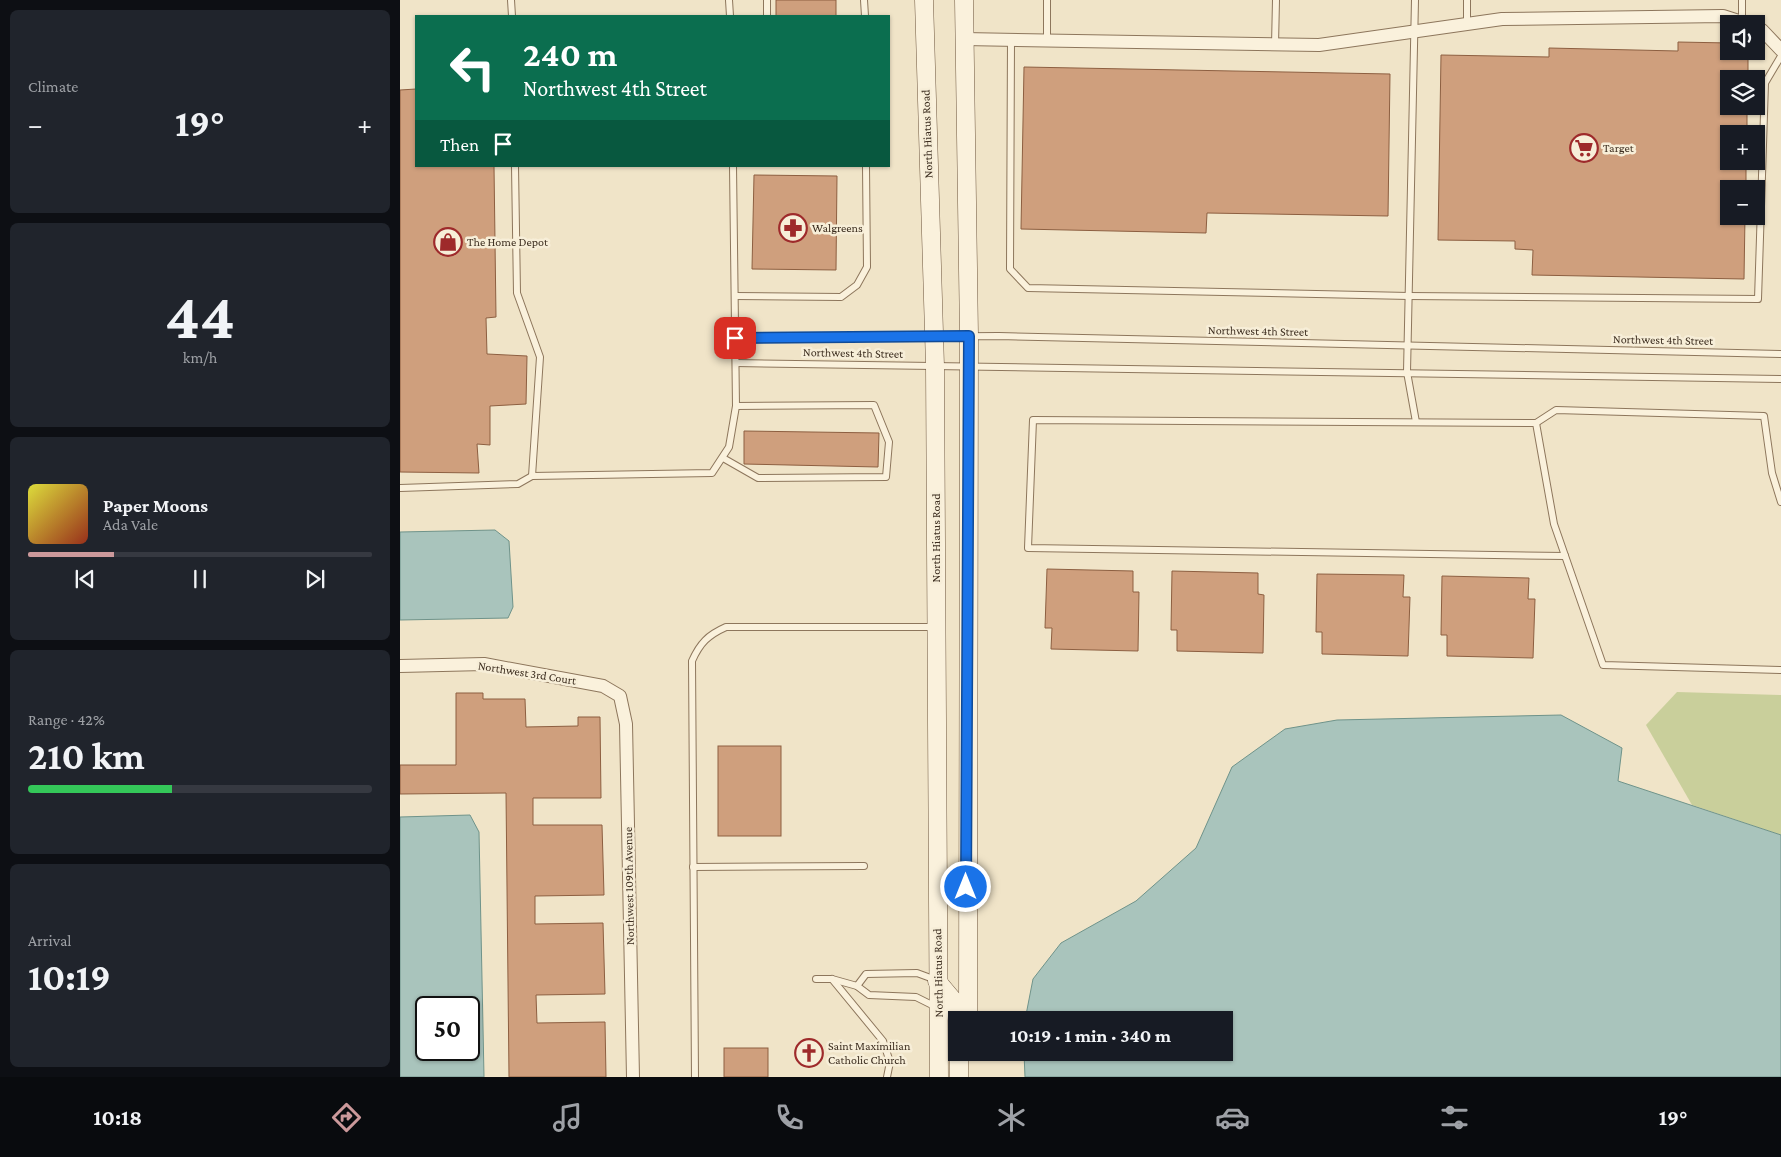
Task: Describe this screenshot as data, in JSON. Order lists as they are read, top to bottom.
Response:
{
  "streets": {
    "main road": ["North Hiatus Road"],
    "street": ["Northwest 3rd Court", "Northwest 109th Avenue"],
    "lane": ["Northwest 4th Street"]
  },
  "crossings": [
    ["North Hiatus Road", "Northwest 4th Street"],
    ["Northwest 3rd Court", "Northwest 109th Avenue"]
  ],
  "places": {
    "supermarket": ["Target"],
    "pharmacy": ["Walgreens"],
    "shop": ["The Home Depot"],
    "church": ["Saint Maximilian Catholic Church"]
  },
  "page": {
    "tile": [
      "Climate",
      ["44", "km/h"],
      ["Range · 42%", "210 km"],
      ["Arrival", "10:19"]
    ],
    "map_buttons": ["+", "−"],
    "turn": ["240 m", "Northwest 4th Street"],
    "heat": ["−", "19°", "+"],
    "then": "Then",
    "song": ["Paper Moons", "Ada Vale"],
    "limit": "50",
    "trip": "10:19 · 1 min · 340 m",
    "tabs": ["10:18", "19°"]
  }
}
